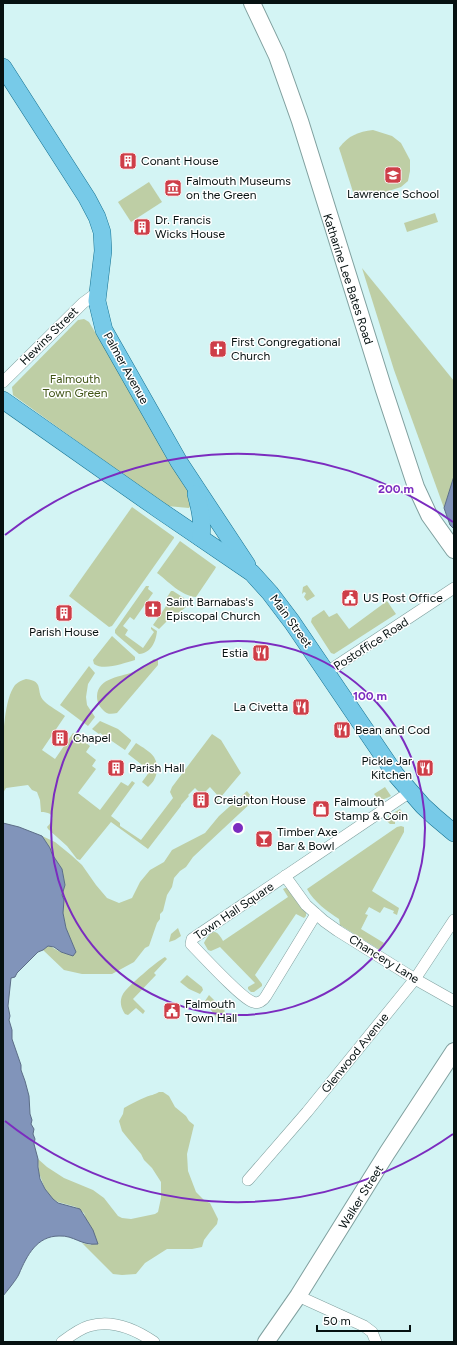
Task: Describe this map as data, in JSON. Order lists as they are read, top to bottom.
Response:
{
  "streets": {
    "main road": ["Palmer Avenue", "Main Street"],
    "street": [
      "Katharine Lee Bates Road",
      "Hewins Street",
      "Postoffice Road",
      "Town Hall Square",
      "Chancery Lane",
      "Glenwood Avenue",
      "Walker Street"
    ]
  },
  "crossings": [
    ["Hewins Street", "Palmer Avenue"],
    ["Palmer Avenue", "Main Street"],
    ["Main Street", "Postoffice Road"],
    ["Main Street", "Town Hall Square"],
    ["Town Hall Square", "Chancery Lane"],
    ["Chancery Lane", "Glenwood Avenue"]
  ],
  "parks": ["Falmouth Town Green"],
  "places": {
    "building": [
      "Conant House",
      "Dr. Francis Wicks House",
      "Parish House",
      "Chapel",
      "Parish Hall",
      "Creighton House"
    ],
    "school or university": ["Lawrence School"],
    "museum": ["Falmouth Museums on the Green"],
    "church": ["First Congregational Church", "Saint Barnabas's Episcopal Church"],
    "public building": ["US Post Office", "Falmouth Town Hall"],
    "restaurant": [
      "Estia",
      "La Civetta",
      "Bean and Cod",
      "Pickle Jar Kitchen"
    ],
    "shop": ["Falmouth Stamp & Coin"],
    "bar": ["Timber Axe Bar & Bowl"]
  },
  "scale_bar": "50 m",
  "rings": ["200 m", "100 m"]
}
